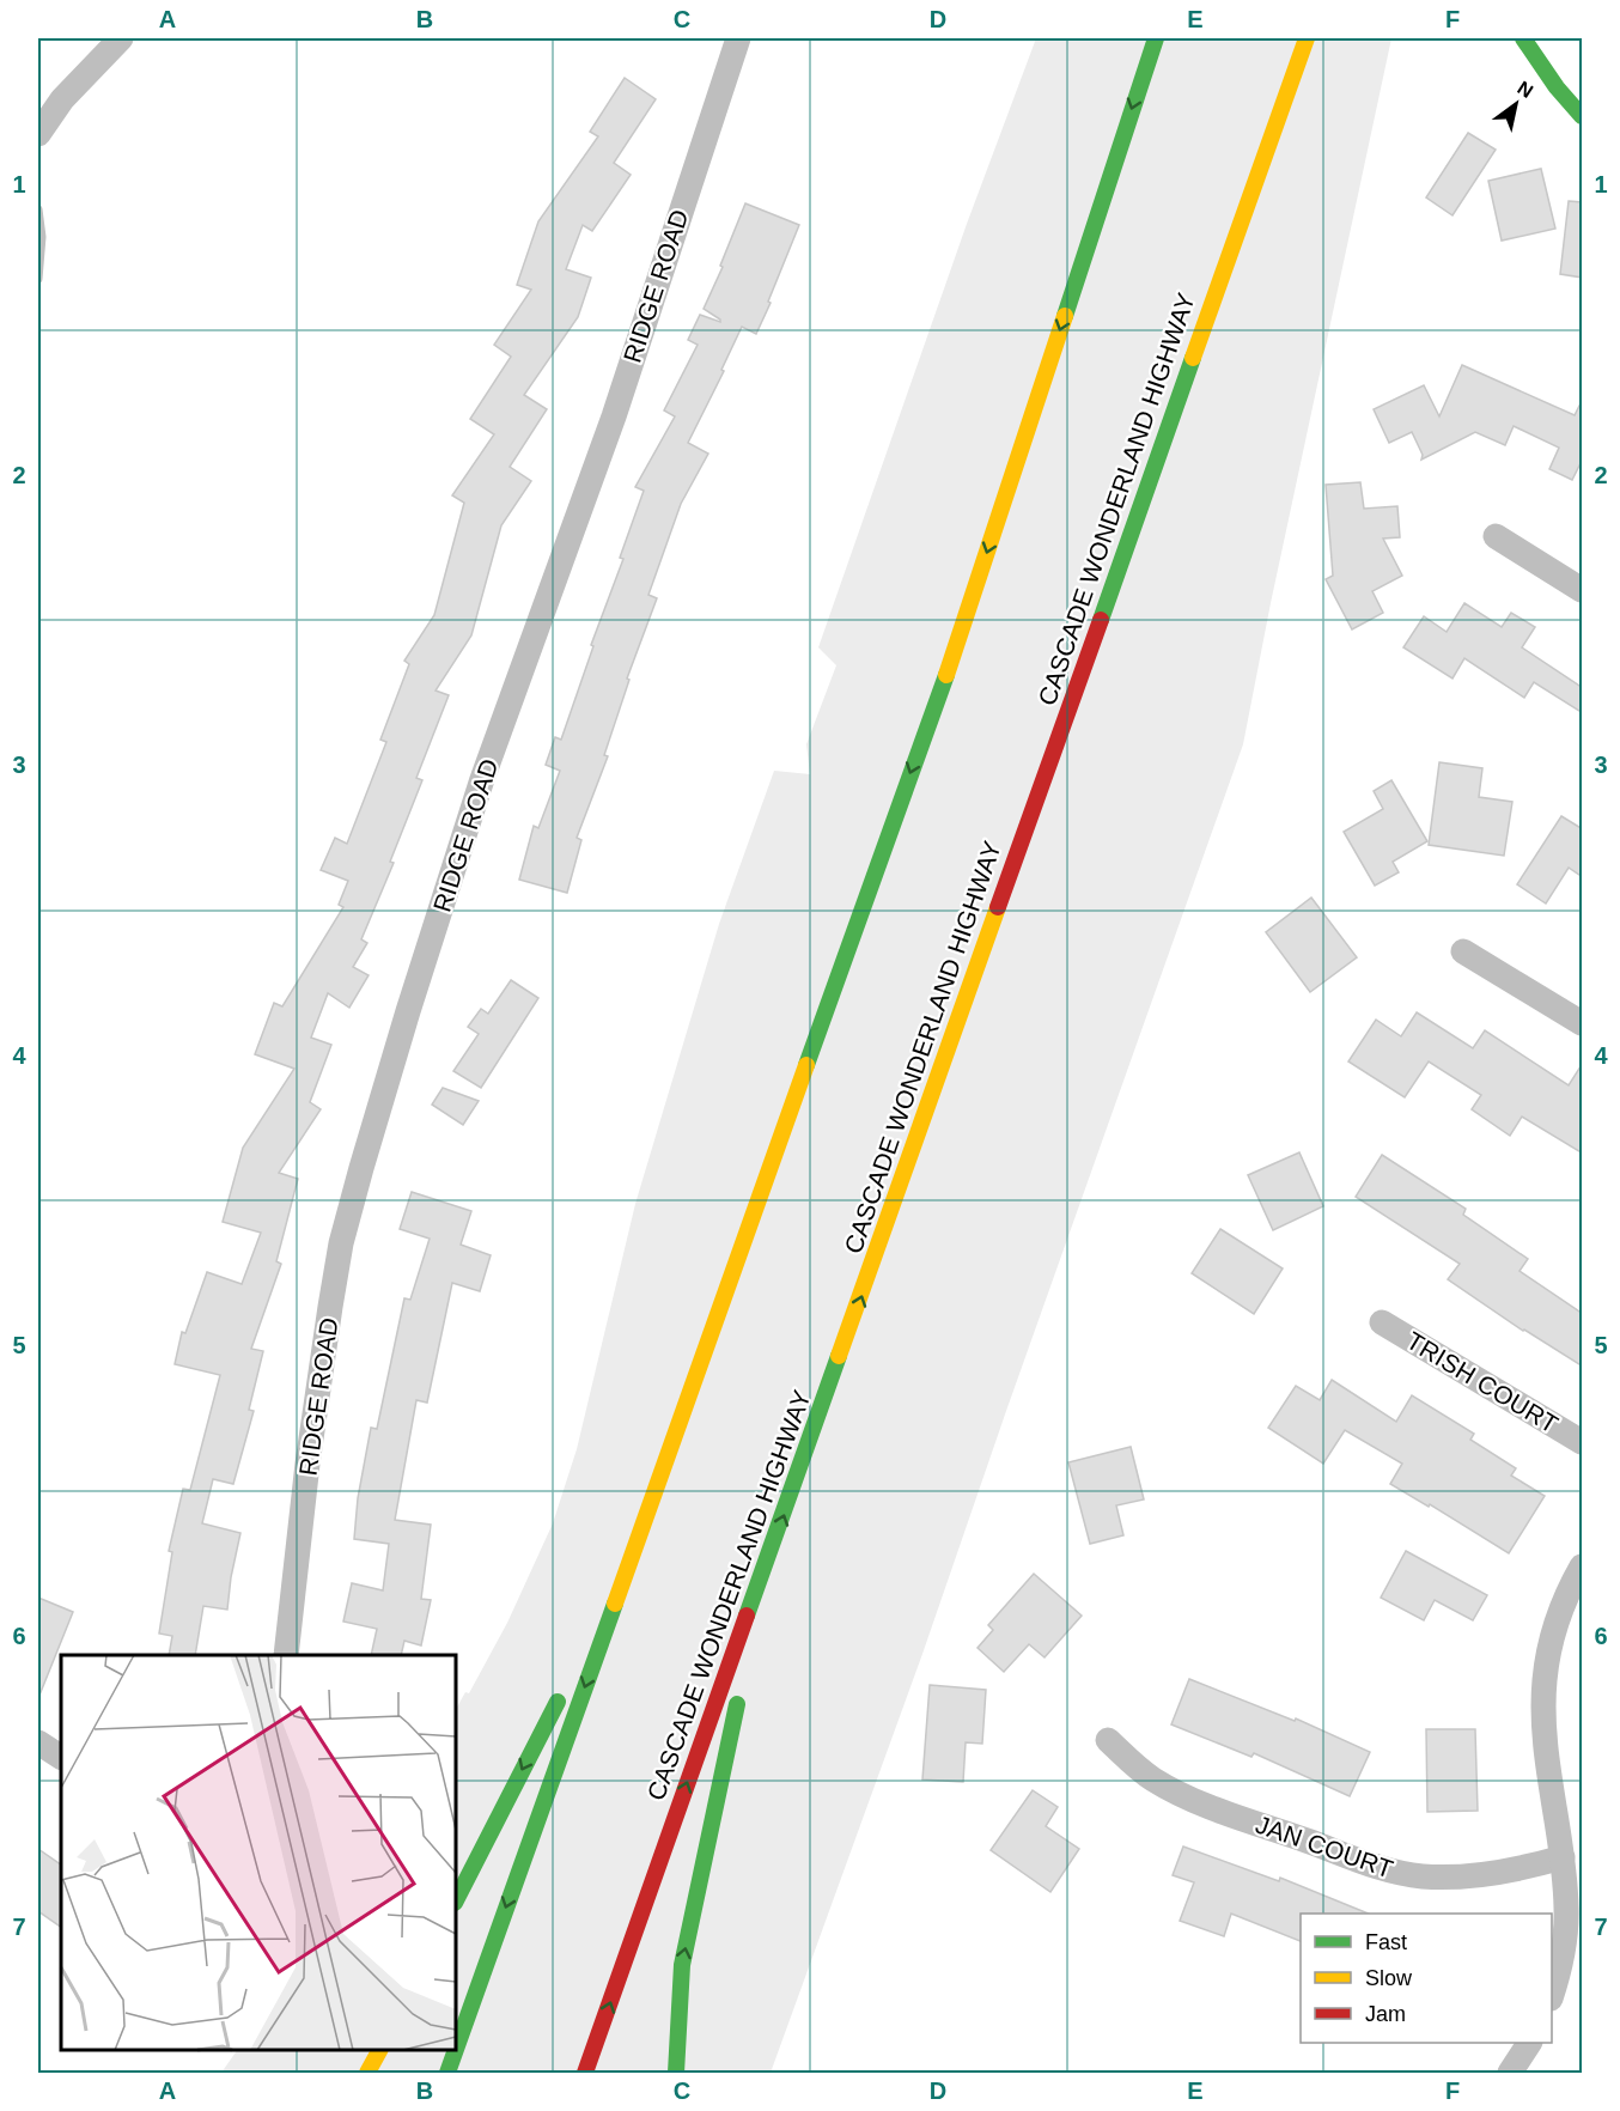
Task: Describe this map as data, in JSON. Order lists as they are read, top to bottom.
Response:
{
  "streets": {
    "main road": ["CASCADE WONDERLAND HIGHWAY"],
    "street": ["RIDGE ROAD", "TRISH COURT", "JAN COURT"]
  },
  "legend": ["Fast", "Slow", "Jam"],
  "north": "top right",
  "grid": {
    "columns": [
      "A",
      "B",
      "C",
      "D",
      "E",
      "F"
    ],
    "rows": [
      "1",
      "2",
      "3",
      "4",
      "5",
      "6",
      "7"
    ]
  }
}
